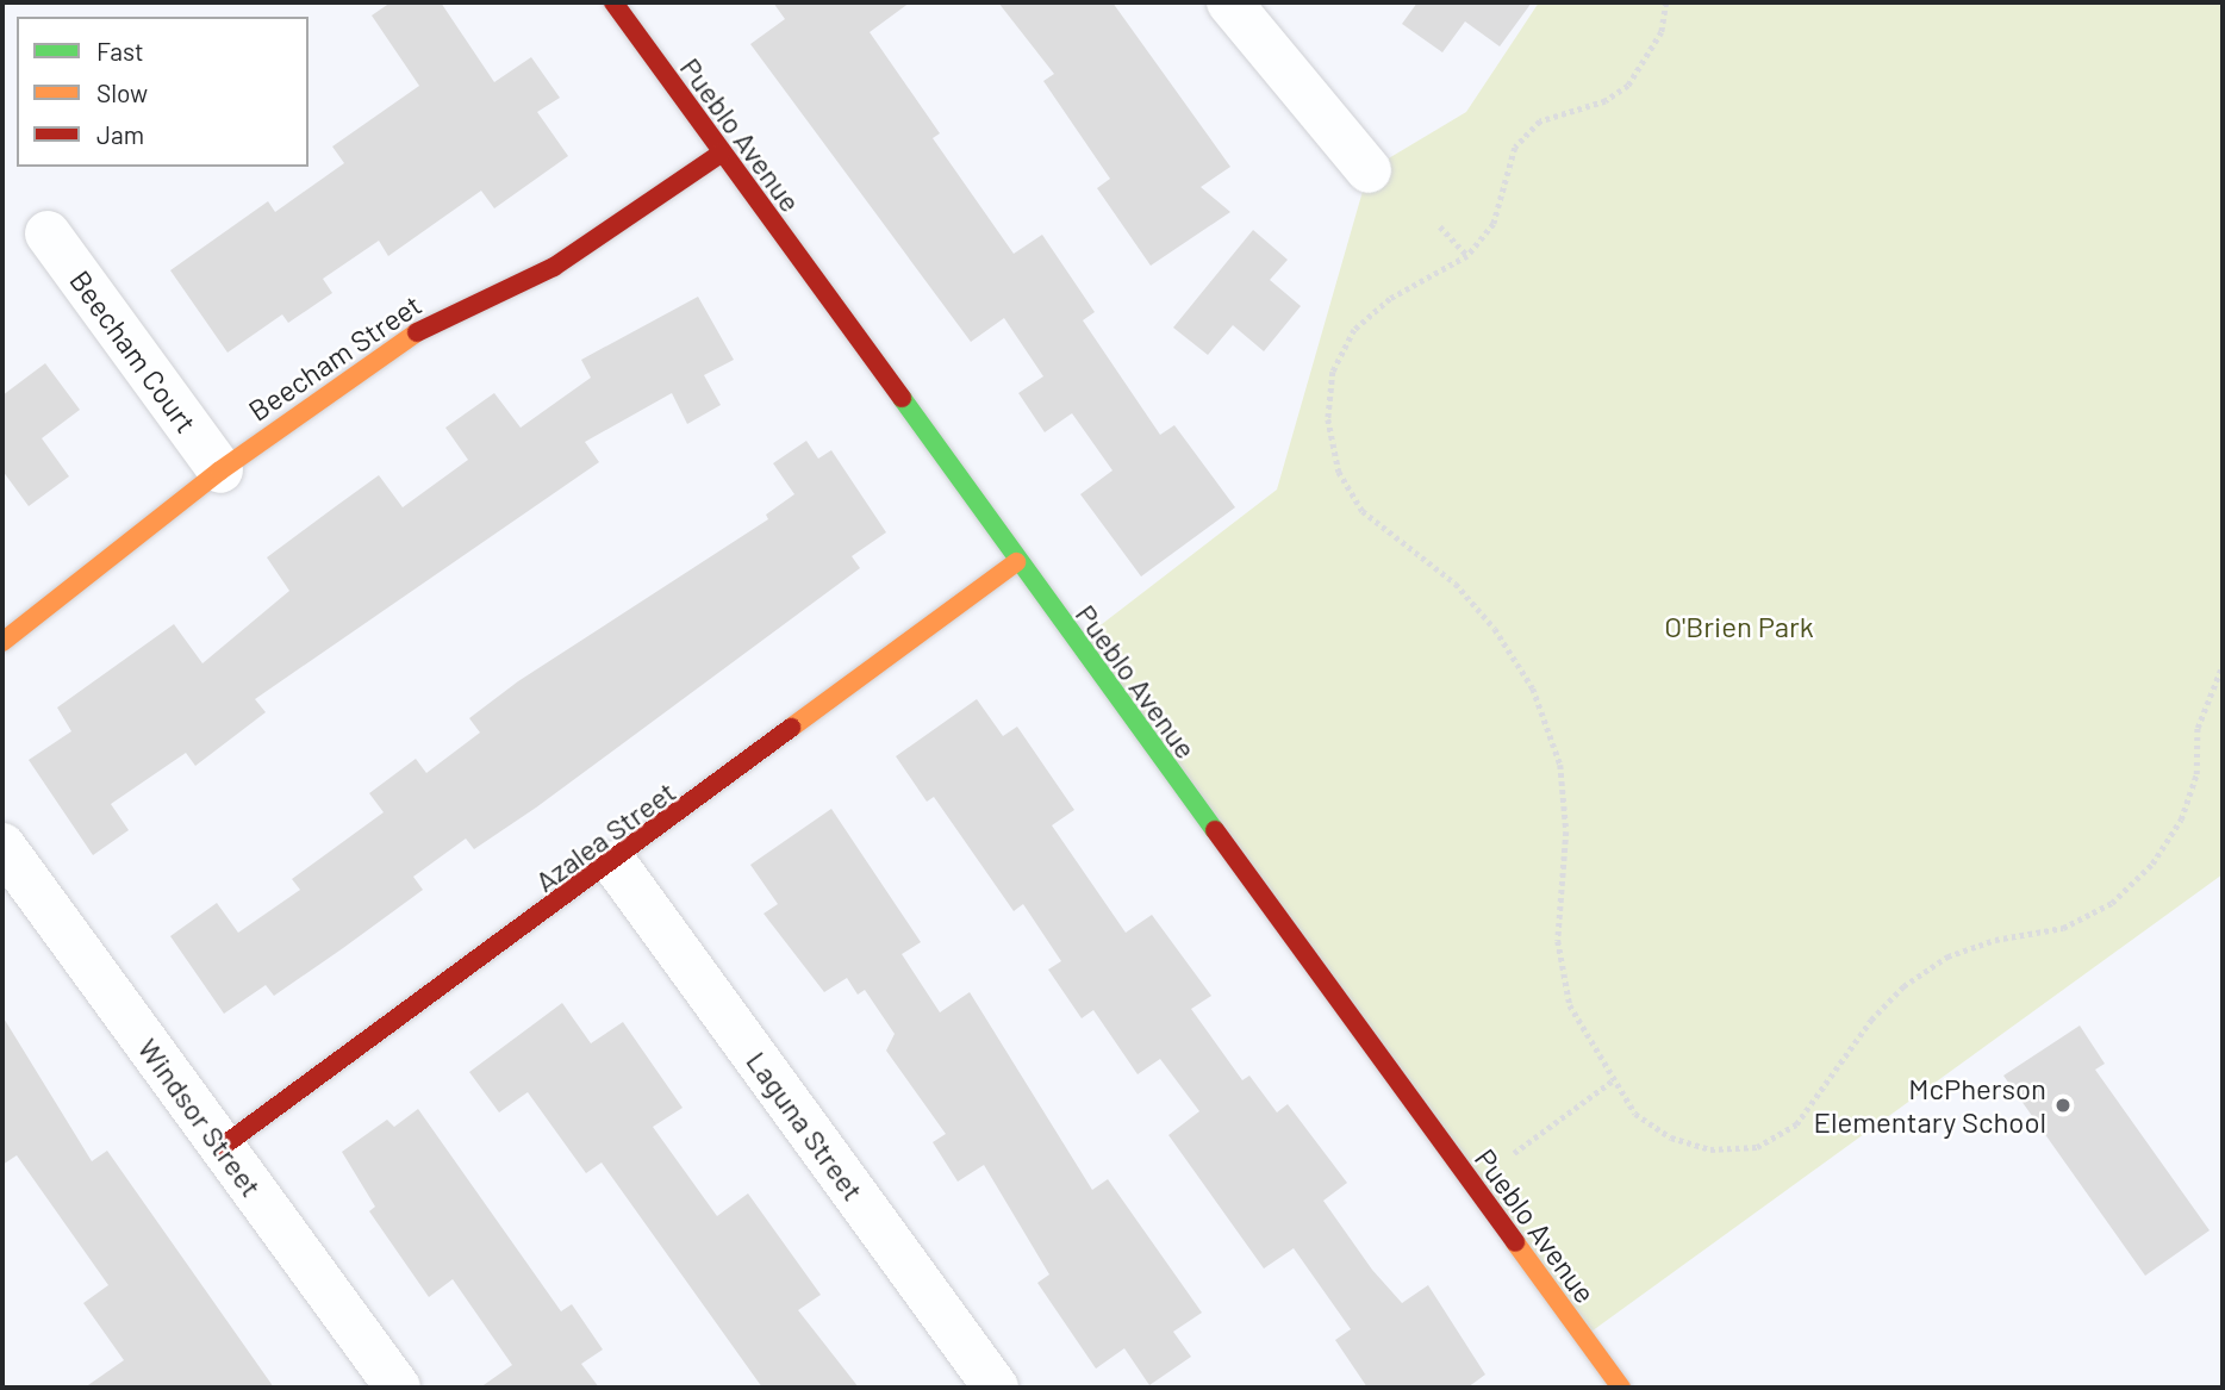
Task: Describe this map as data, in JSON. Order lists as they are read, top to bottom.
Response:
{
  "streets": {
    "street": [
      "Pueblo Avenue",
      "Beecham Court",
      "Beecham Street",
      "Azalea Street",
      "Windsor Street",
      "Laguna Street"
    ]
  },
  "crossings": [
    ["Pueblo Avenue", "Beecham Street"],
    ["Pueblo Avenue", "Azalea Street"],
    ["Beecham Court", "Beecham Street"],
    ["Azalea Street", "Windsor Street"],
    ["Azalea Street", "Laguna Street"]
  ],
  "parks": ["O'Brien Park"],
  "places": ["McPherson Elementary School"],
  "legend": ["Fast", "Slow", "Jam"]
}
